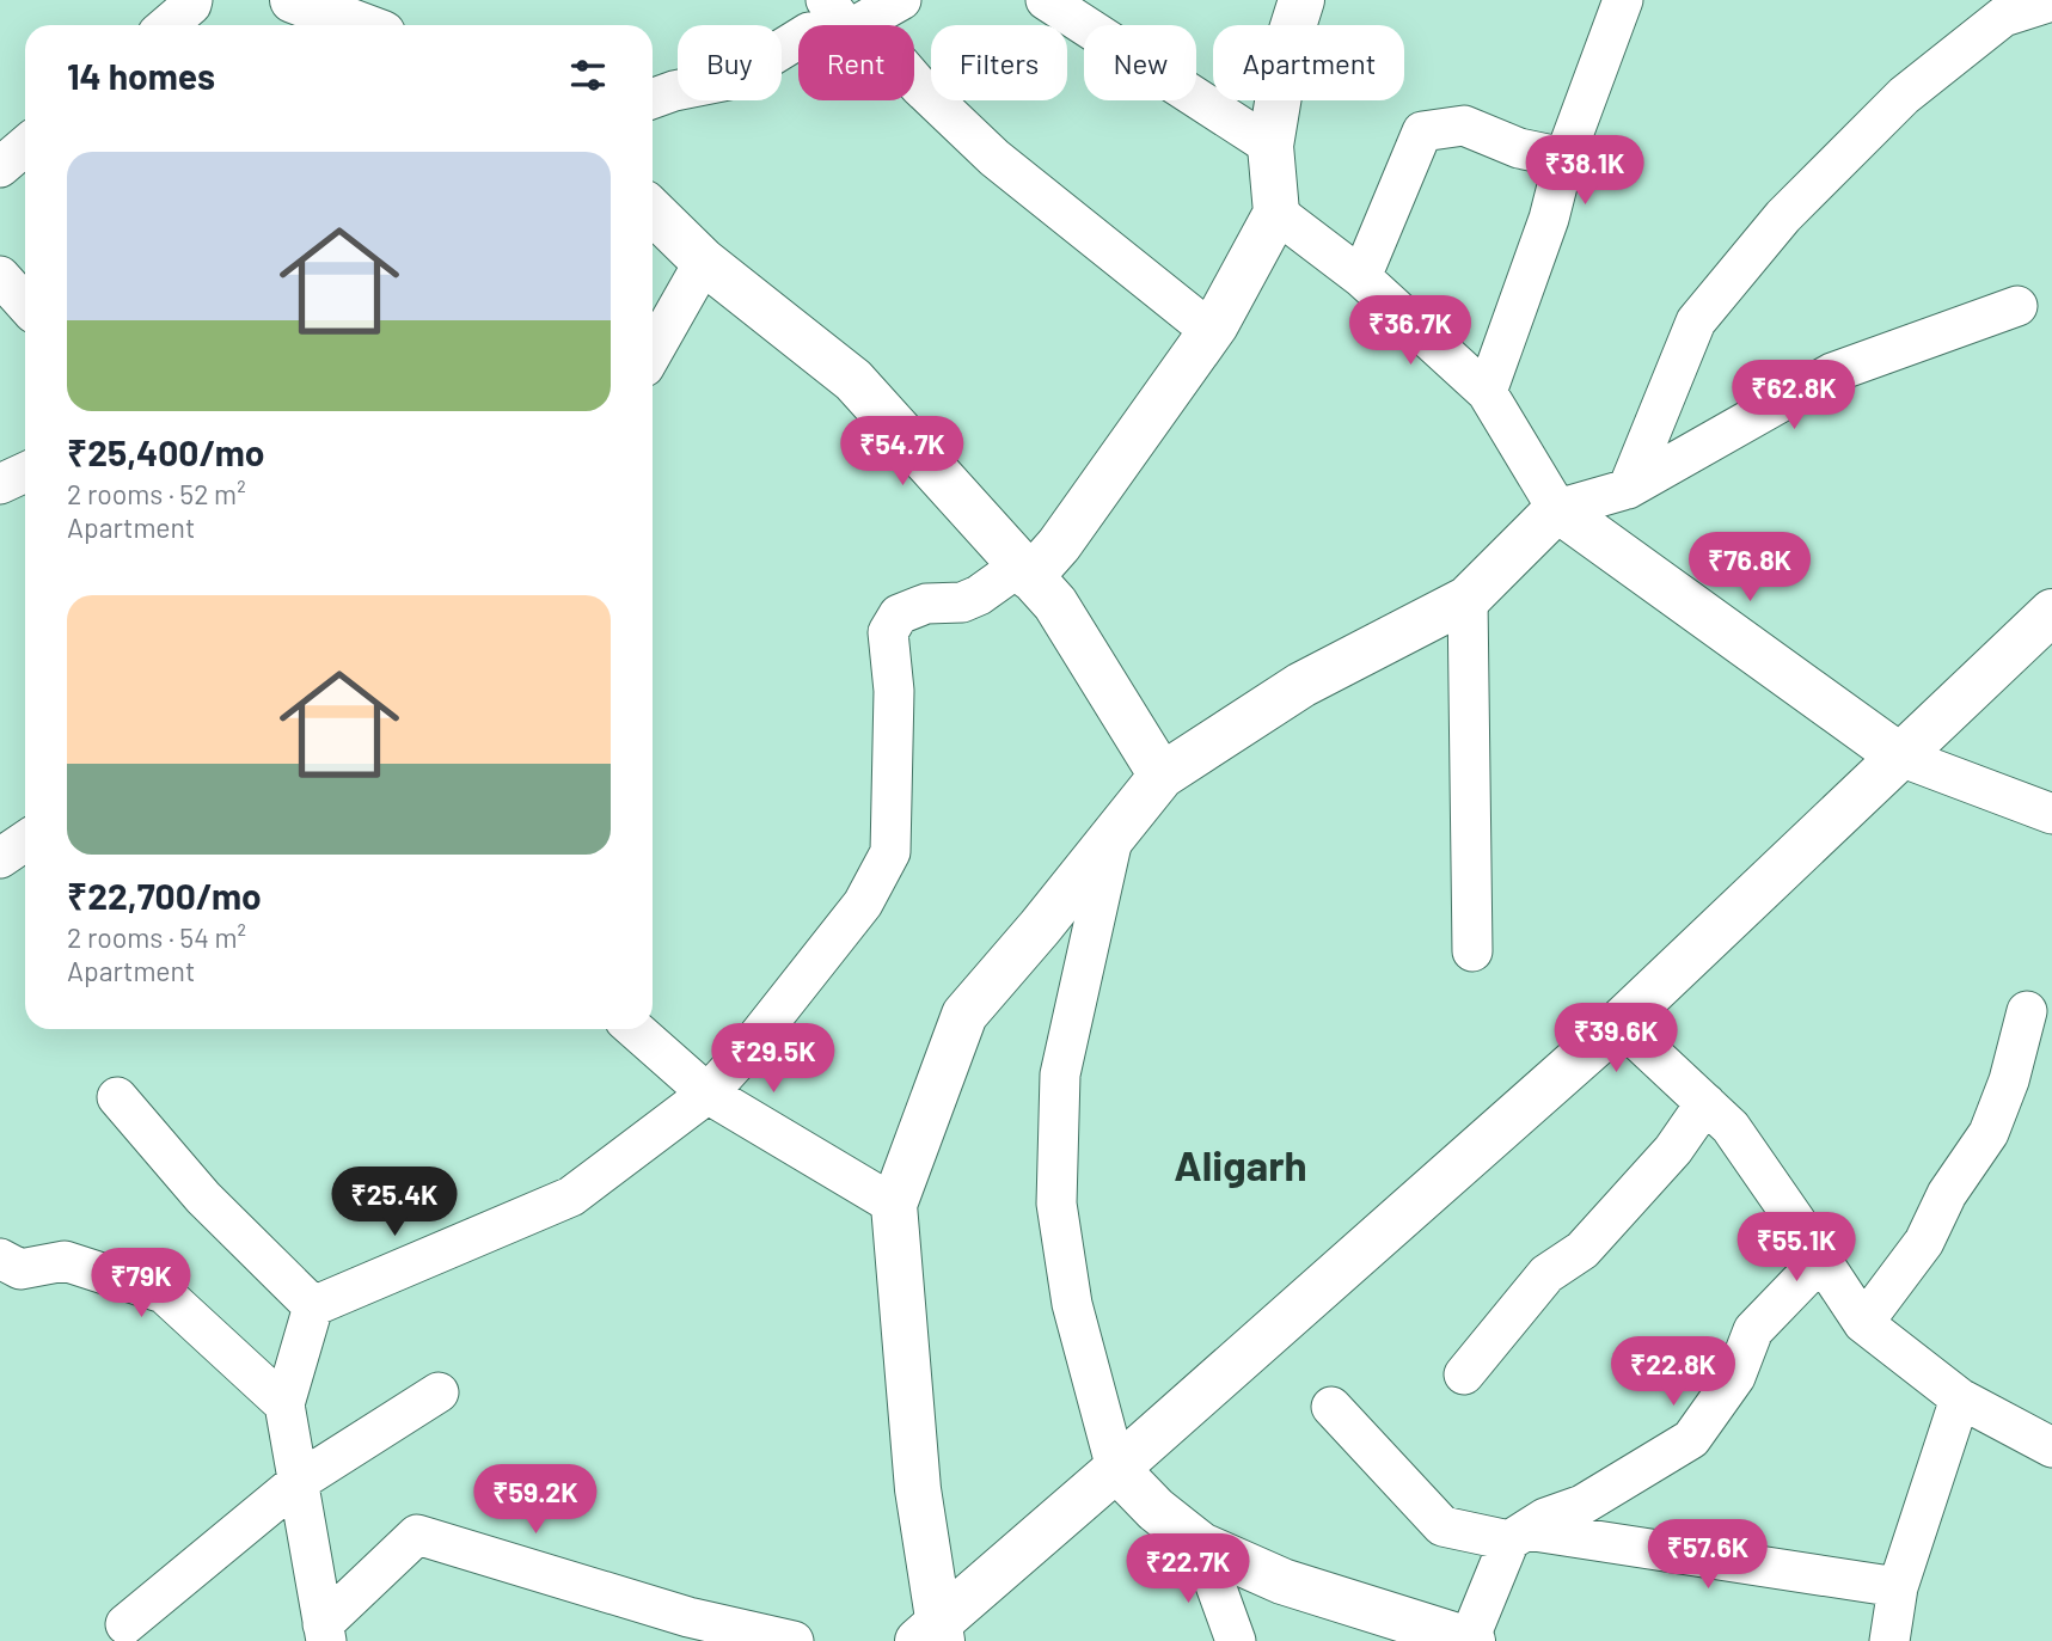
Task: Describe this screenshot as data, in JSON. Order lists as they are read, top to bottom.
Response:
{
  "districts": ["Aligarh"],
  "page": {
    "chip": [
      "Buy",
      "Rent",
      "Filters",
      "New",
      "Apartment"
    ],
    "heading": "14 homes",
    "list": [
      {
        "name": "₹25,400/mo",
        "note": "2 rooms · 52 m² · Apartment"
      },
      {
        "name": "₹22,700/mo",
        "note": "2 rooms · 54 m² · Apartment"
      }
    ],
    "price": [
      "₹38.1K",
      "₹36.7K",
      "₹62.8K",
      "₹54.7K",
      "₹76.8K",
      "₹39.6K",
      "₹29.5K",
      "₹25.4K",
      "₹55.1K",
      "₹79K",
      "₹22.8K",
      "₹59.2K",
      "₹57.6K",
      "₹22.7K"
    ]
  }
}
